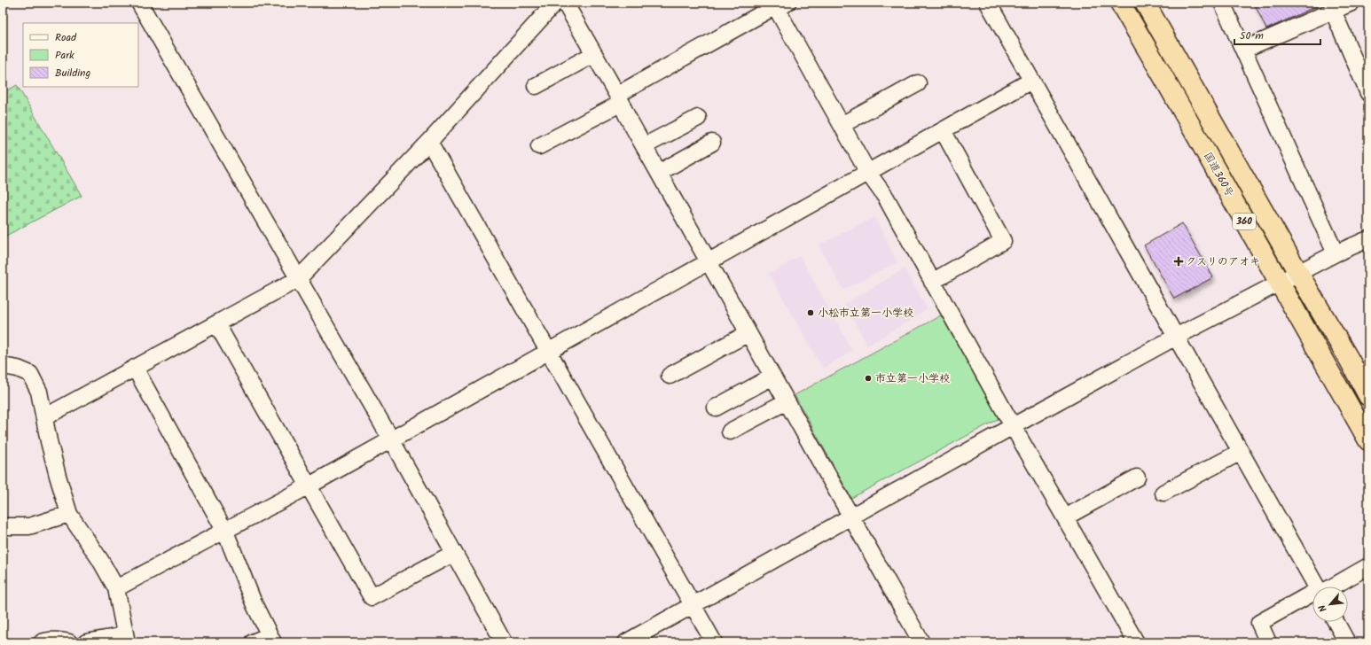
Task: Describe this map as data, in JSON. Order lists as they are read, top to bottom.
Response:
{
  "streets": {
    "highway": ["国道360号", "360"]
  },
  "places": {
    "health": ["クスリのアオキ"],
    "other": ["小松市立第一小学校", "市立第一小学校"]
  },
  "legend": ["Road", "Park", "Building"],
  "scale_bar": "50 m",
  "north": "bottom left"
}
